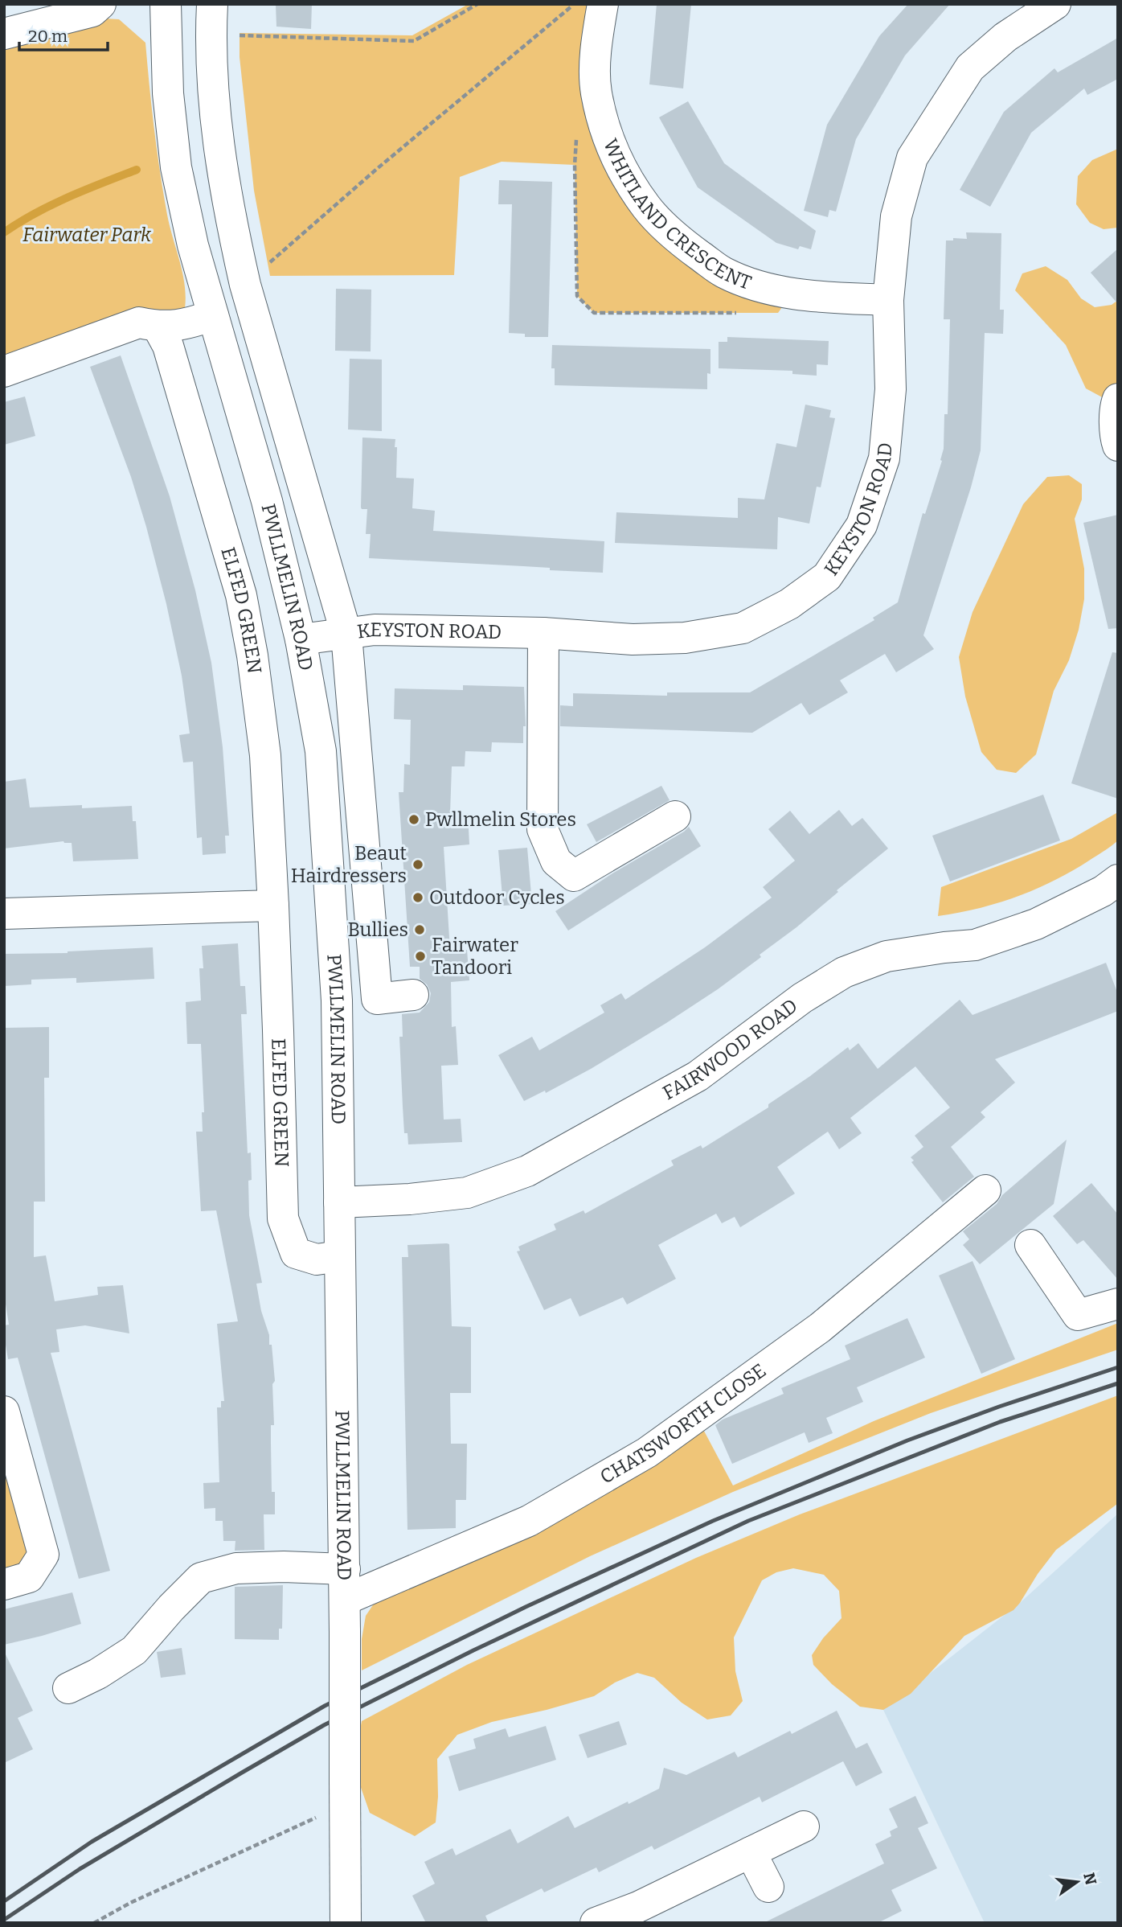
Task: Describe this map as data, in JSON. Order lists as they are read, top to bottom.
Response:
{
  "streets": {
    "street": [
      "WHITLAND CRESCENT",
      "KEYSTON ROAD",
      "PWLLMELIN ROAD",
      "ELFED GREEN",
      "FAIRWOOD ROAD",
      "CHATSWORTH CLOSE"
    ]
  },
  "crossings": [
    ["WHITLAND CRESCENT", "KEYSTON ROAD"],
    ["KEYSTON ROAD", "PWLLMELIN ROAD"],
    ["PWLLMELIN ROAD", "ELFED GREEN"],
    ["PWLLMELIN ROAD", "FAIRWOOD ROAD"],
    ["PWLLMELIN ROAD", "CHATSWORTH CLOSE"]
  ],
  "parks": ["Fairwater Park"],
  "places": [
    "Pwllmelin Stores",
    "Beaut Hairdressers",
    "Outdoor Cycles",
    "Bullies",
    "Fairwater Tandoori"
  ],
  "scale_bar": "20 m",
  "north": "right"
}
